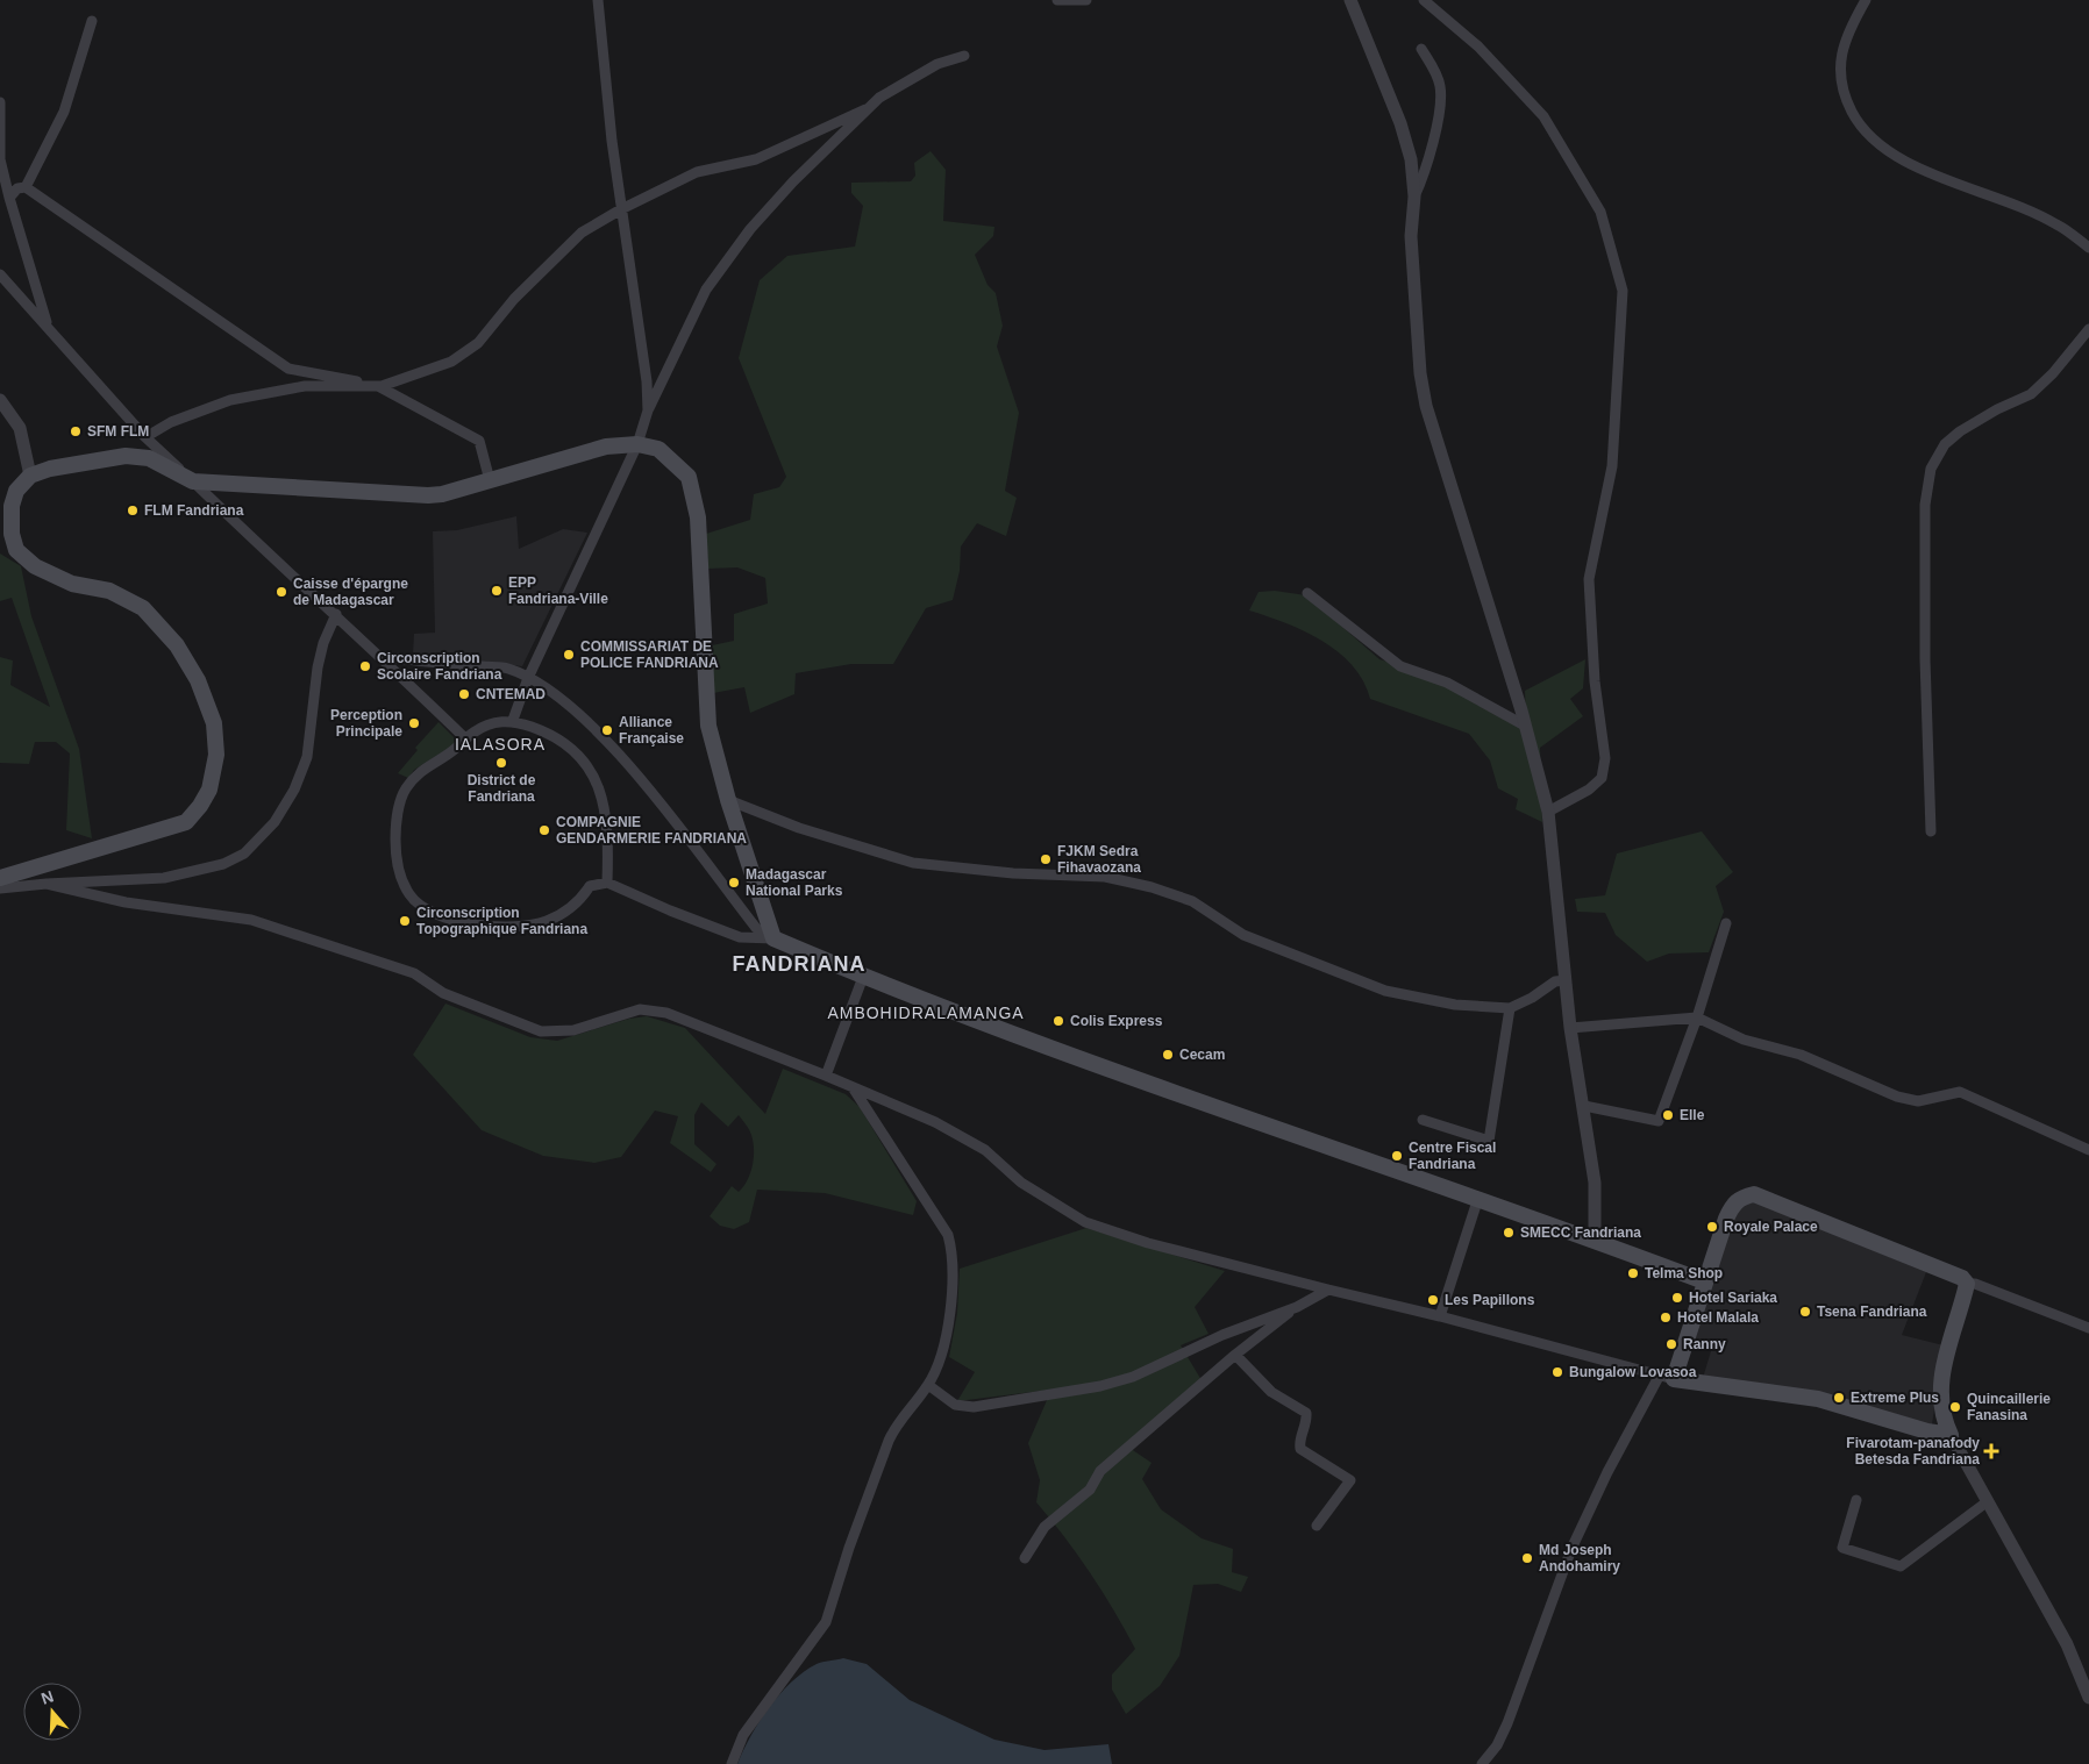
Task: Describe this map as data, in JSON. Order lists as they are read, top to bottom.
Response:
{
  "districts": ["IALASORA", "FANDRIANA", "AMBOHIDRALAMANGA"],
  "places": {
    "other": [
      "SFM FLM",
      "FLM Fandriana",
      "EPP Fandriana-Ville",
      "Caisse d'épargne de Madagascar",
      "COMMISSARIAT DE POLICE FANDRIANA",
      "Circonscription Scolaire Fandriana",
      "CNTEMAD",
      "Perception Principale",
      "Alliance Française",
      "District de Fandriana",
      "COMPAGNIE GENDARMERIE FANDRIANA",
      "FJKM Sedra Fihavaozana",
      "Madagascar National Parks",
      "Circonscription Topographique Fandriana",
      "Colis Express",
      "Cecam",
      "Elle",
      "Centre Fiscal Fandriana",
      "Royale Palace",
      "SMECC Fandriana",
      "Telma Shop",
      "Hotel Sariaka",
      "Les Papillons",
      "Tsena Fandriana",
      "Hotel Malala",
      "Ranny",
      "Bungalow Lovasoa",
      "Extreme Plus",
      "Quincaillerie Fanasina",
      "Md Joseph Andohamiry"
    ],
    "health": ["Fivarotam-panafody Betesda Fandriana"]
  },
  "north": "top"
}
